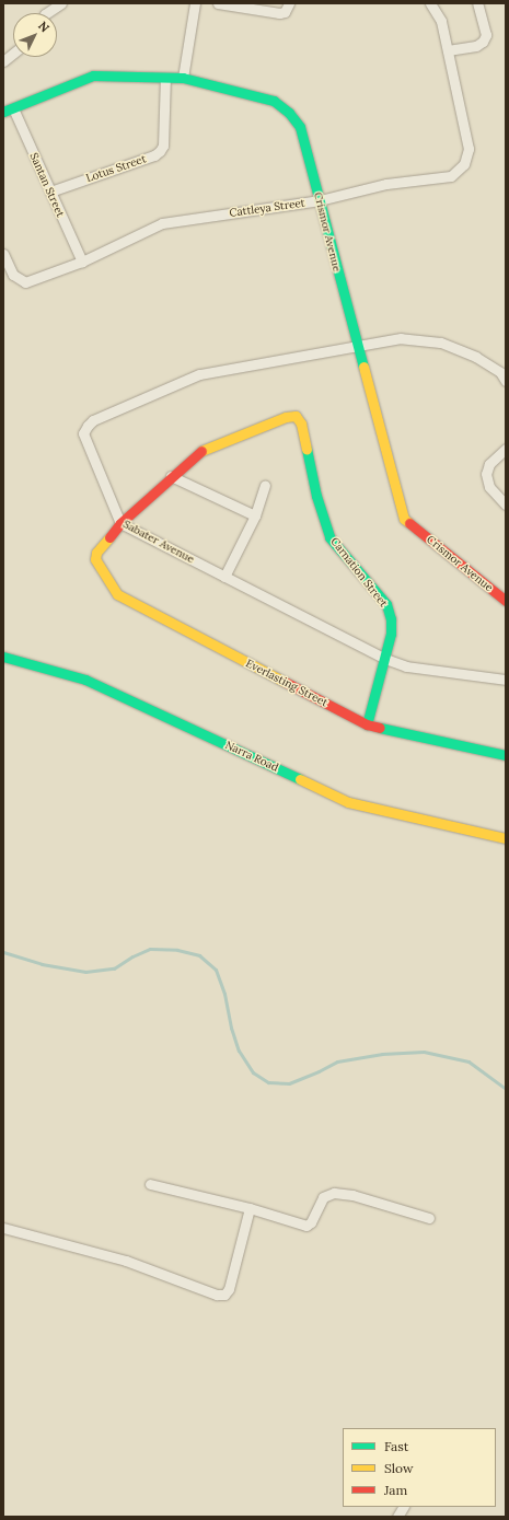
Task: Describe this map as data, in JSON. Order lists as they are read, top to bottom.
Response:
{
  "streets": {
    "street": [
      "Lotus Street",
      "Santan Street",
      "Cattleya Street",
      "Crismor Avenue",
      "Sabater Avenue",
      "Carnation Street",
      "Everlasting Street",
      "Narra Road"
    ]
  },
  "crossings": [
    ["Lotus Street", "Santan Street"],
    ["Lotus Street", "Crismor Avenue"],
    ["Santan Street", "Cattleya Street"],
    ["Santan Street", "Crismor Avenue"],
    ["Cattleya Street", "Crismor Avenue"],
    ["Crismor Avenue", "Sabater Avenue"],
    ["Sabater Avenue", "Carnation Street"],
    ["Sabater Avenue", "Everlasting Street"],
    ["Carnation Street", "Everlasting Street"]
  ],
  "legend": ["Fast", "Slow", "Jam"],
  "north": "top right"
}
